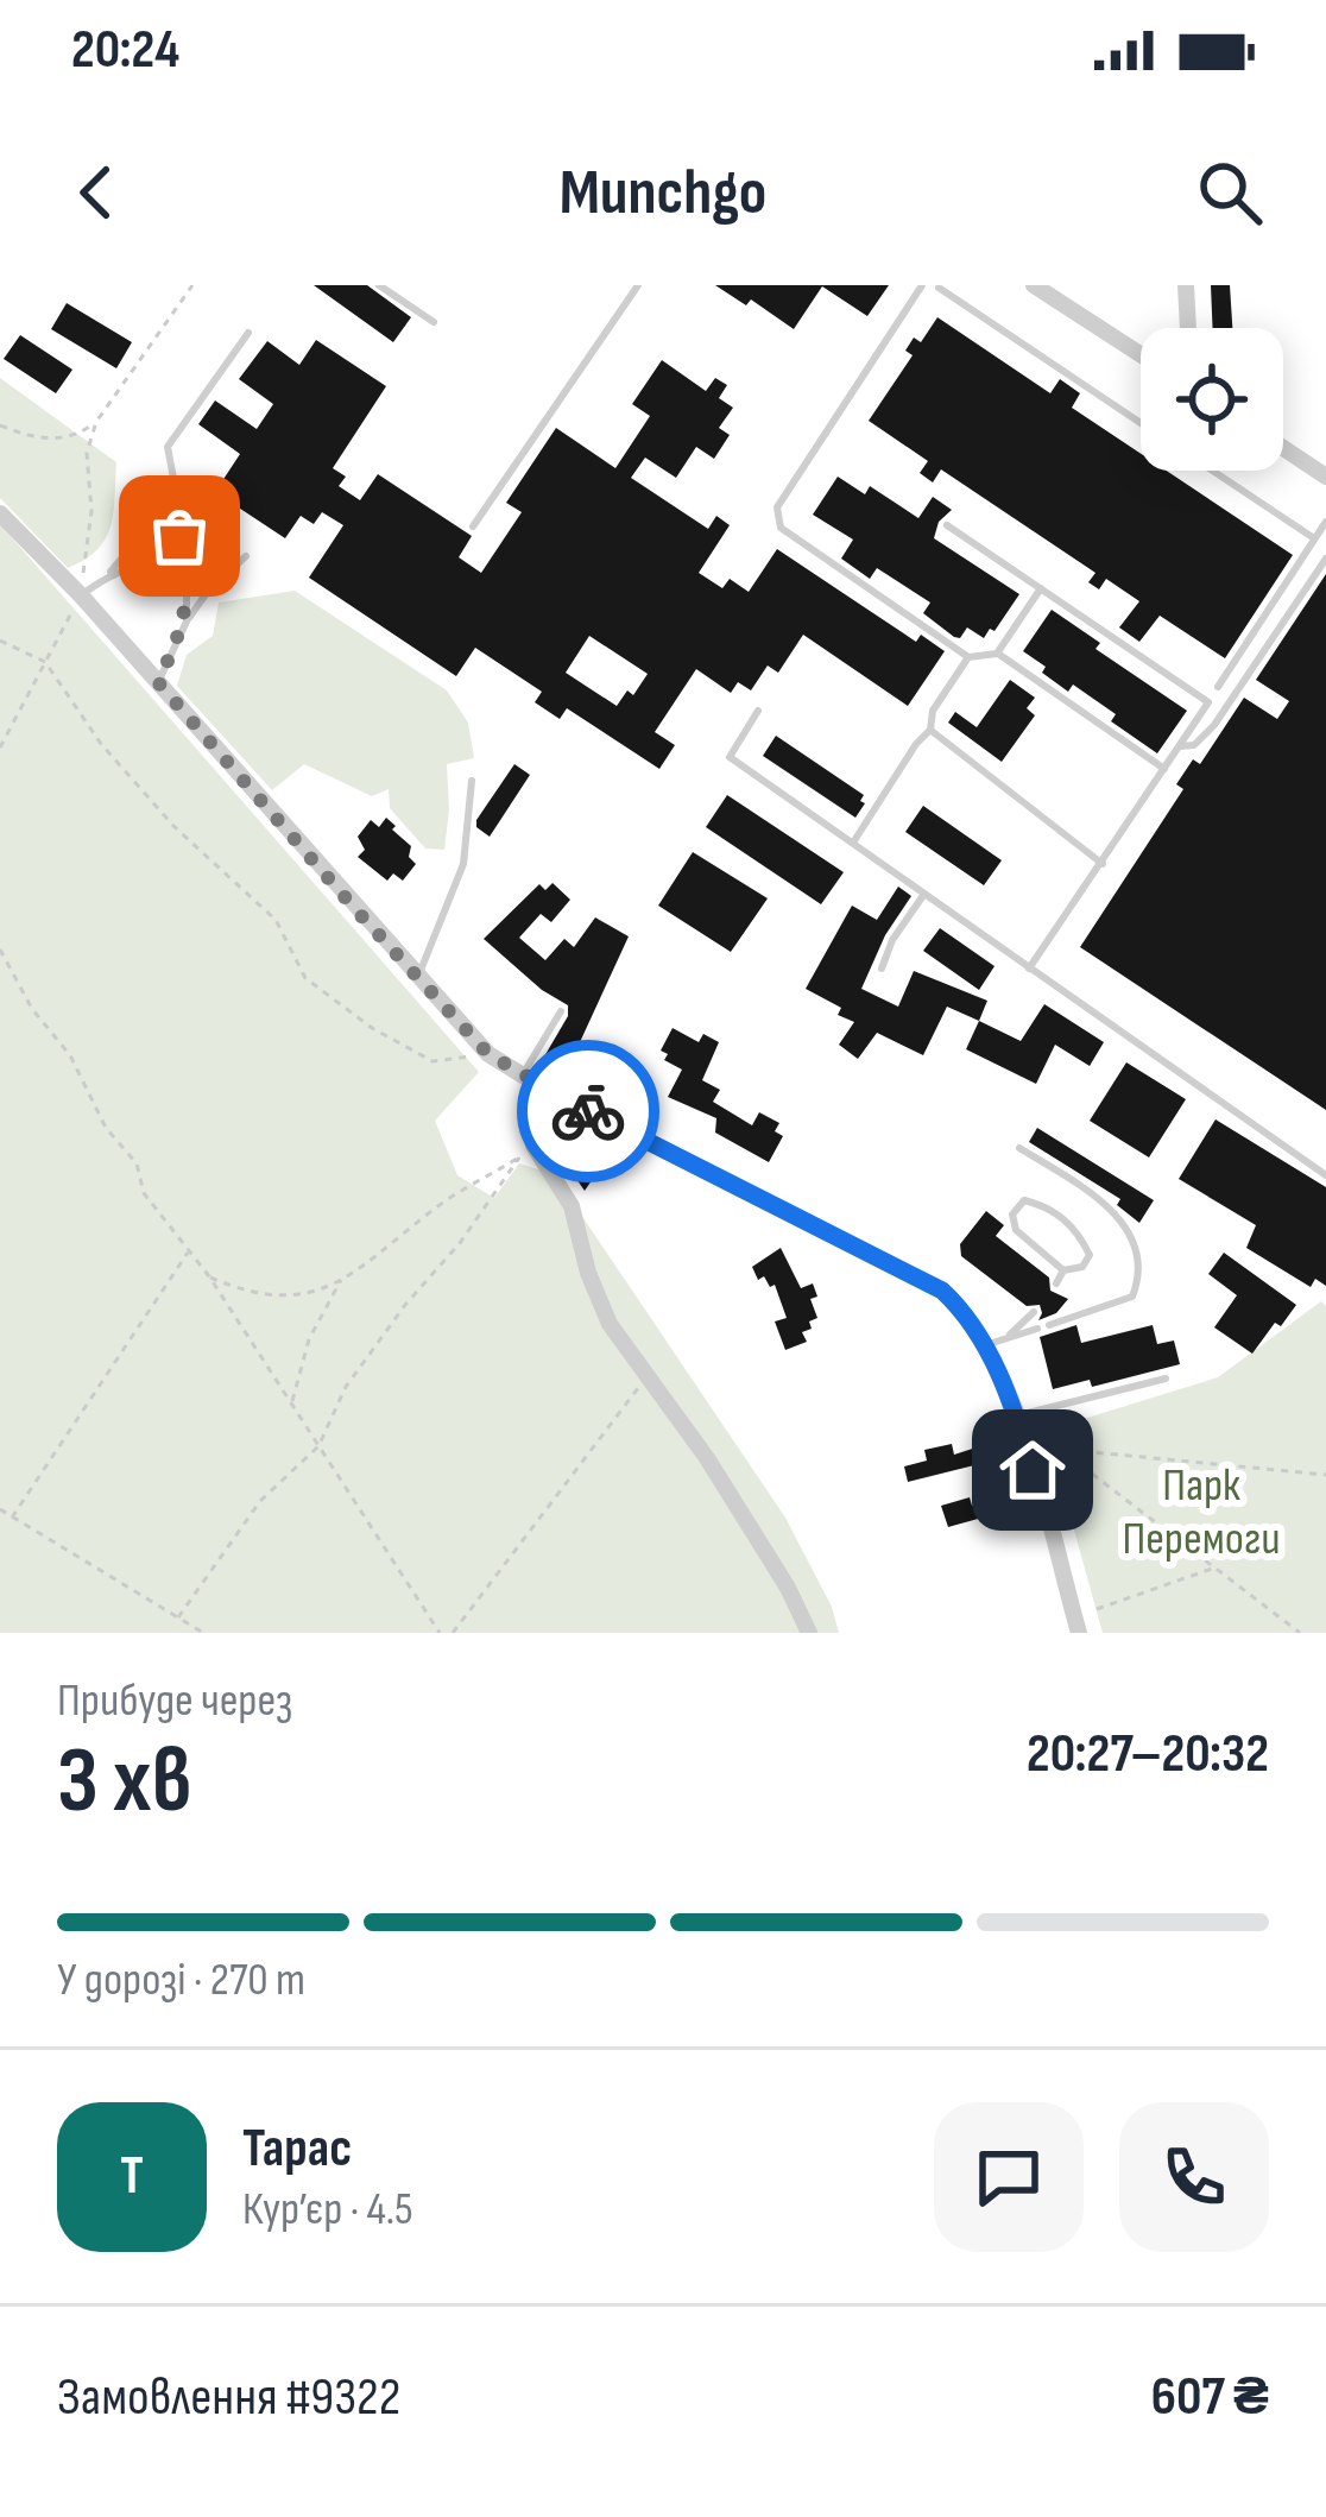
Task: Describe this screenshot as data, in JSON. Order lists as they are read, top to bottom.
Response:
{
  "parks": ["Парк Перемоги"],
  "page": {
    "status": "20:24",
    "header": "Munchgo",
    "heading": ["3 хв", "Прибуде через", "20:27–20:32"],
    "panel": [
      "Тарас",
      "Кур’єр · 4.5",
      "Замовлення #9322",
      "607 ₴"
    ],
    "bar": "У дорозі · 270 m",
    "round": "Т"
  }
}
